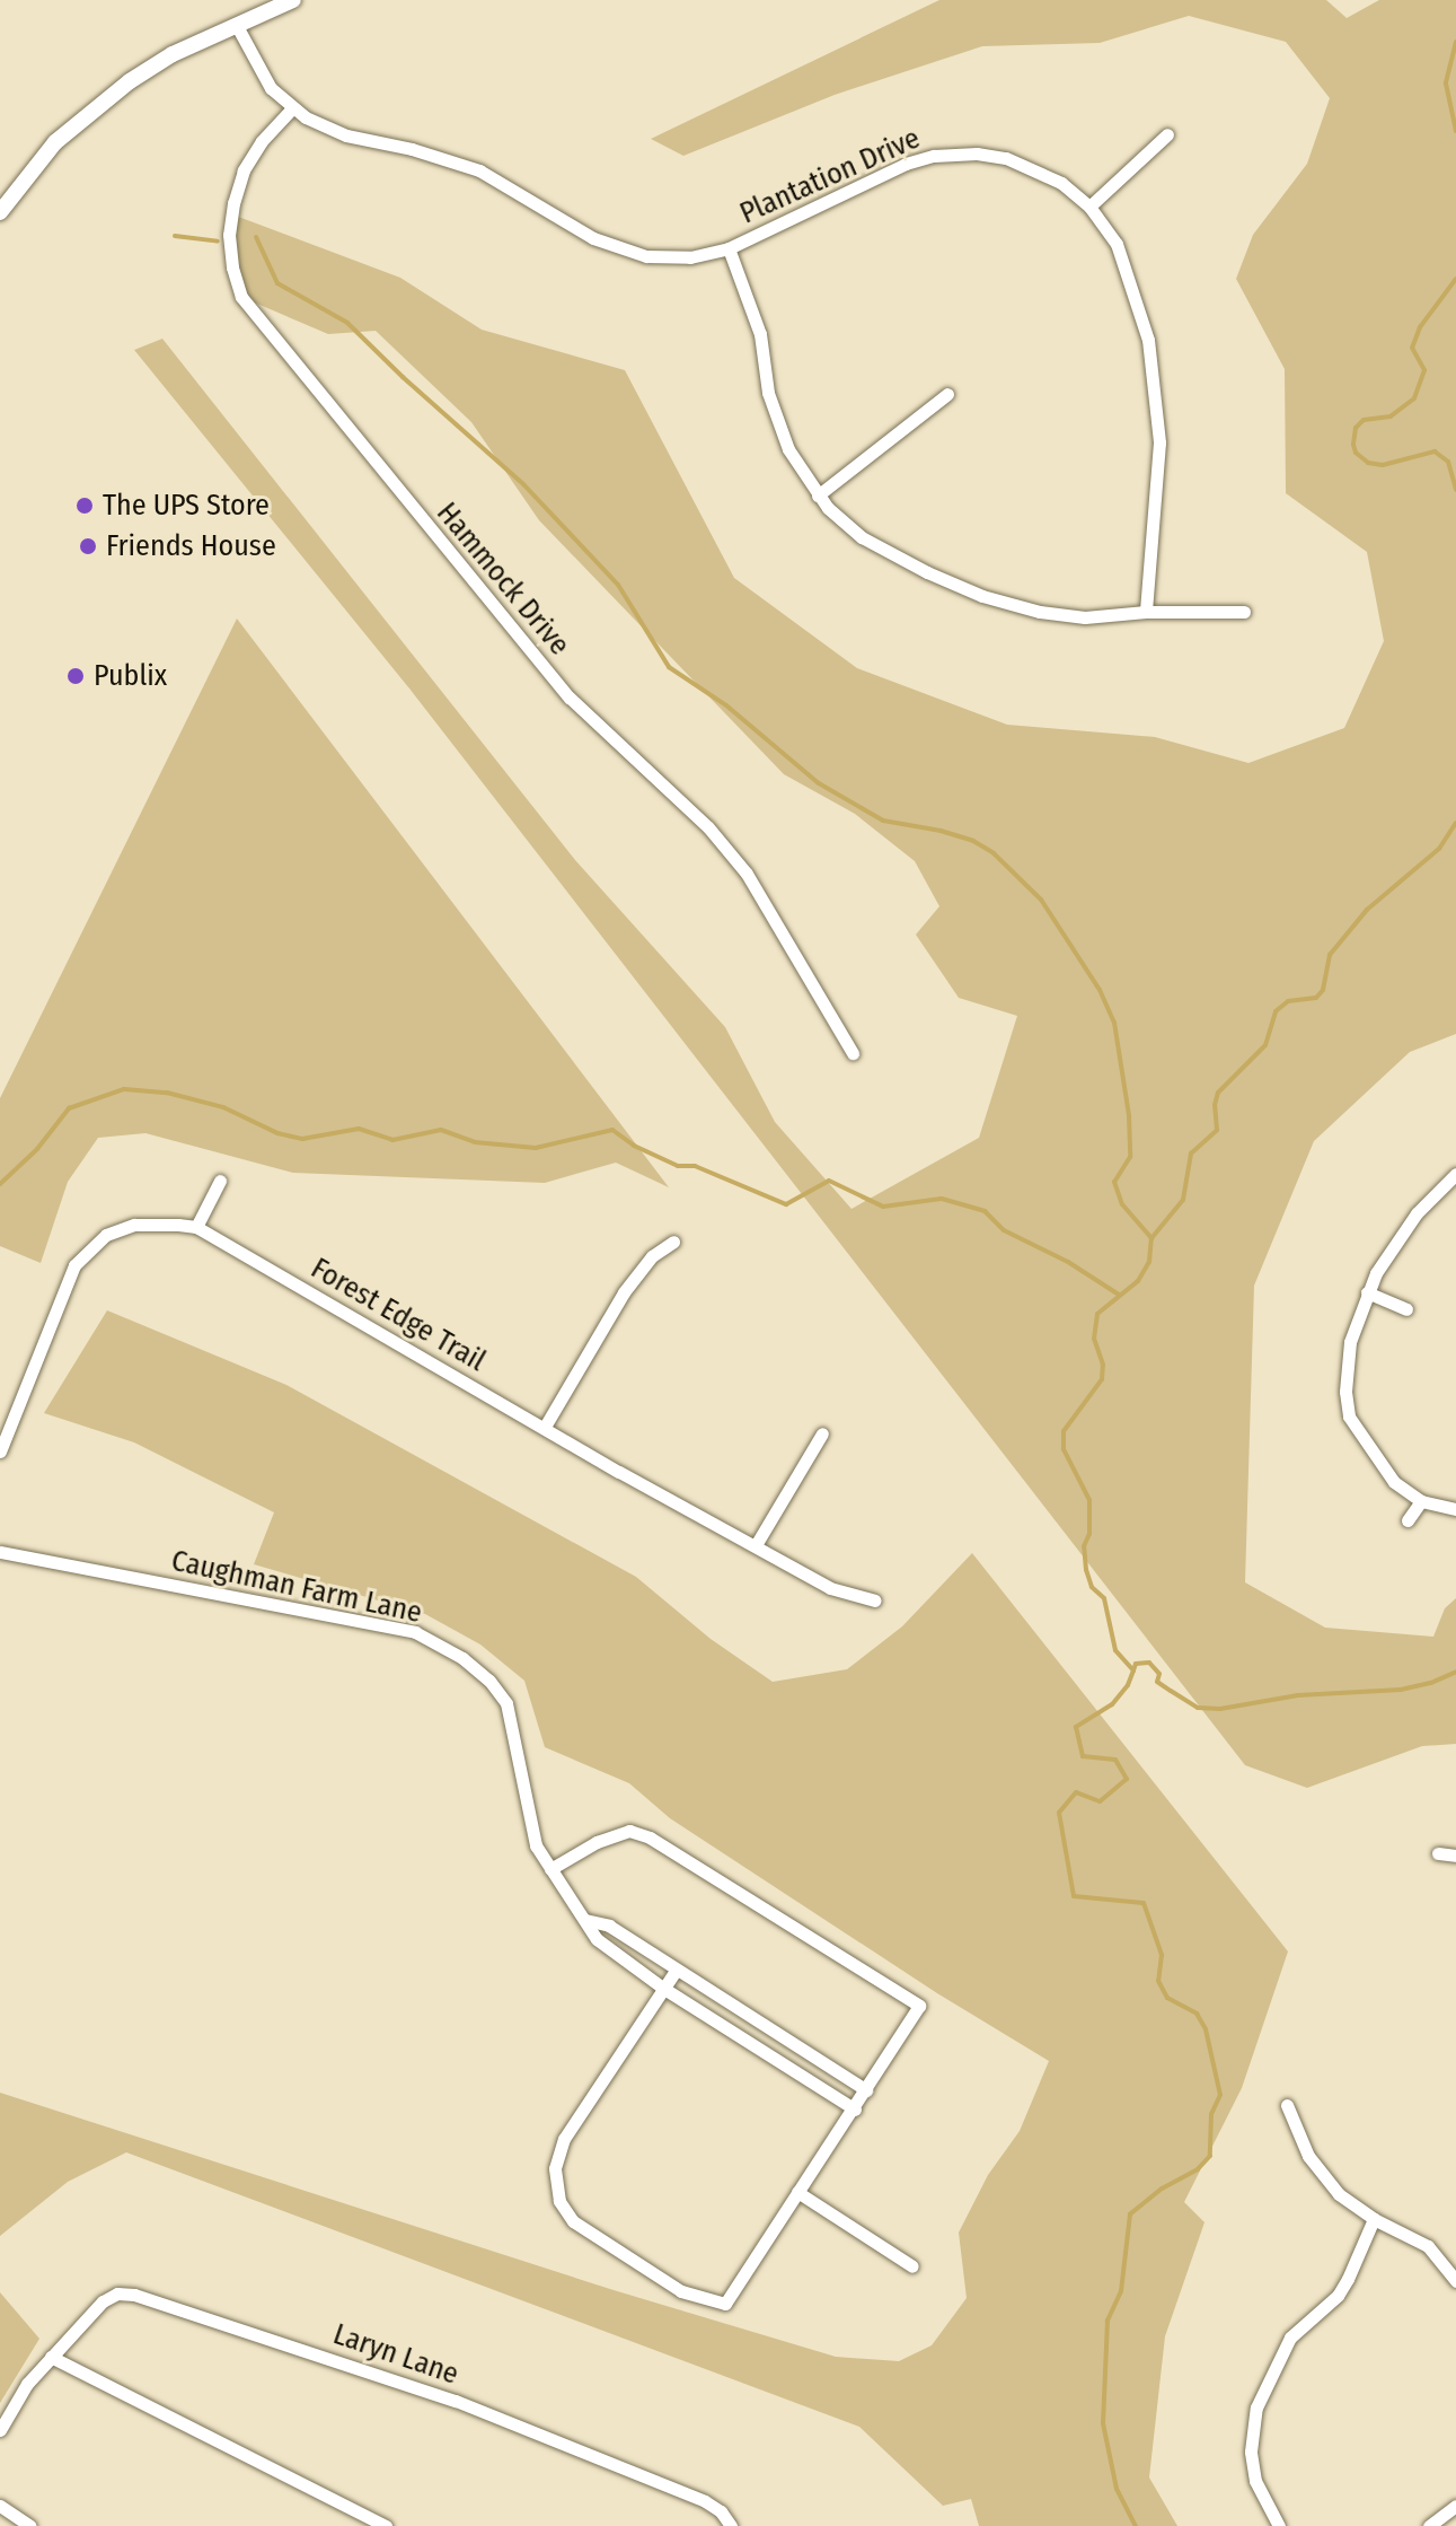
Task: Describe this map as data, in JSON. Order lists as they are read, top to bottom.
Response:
{
  "streets": {
    "street": [
      "Plantation Drive",
      "Hammock Drive",
      "Forest Edge Trail",
      "Caughman Farm Lane",
      "Laryn Lane"
    ]
  },
  "crossings": [
    ["Plantation Drive", "Hammock Drive"]
  ],
  "places": ["The UPS Store", "Friends House", "Publix"]
}
